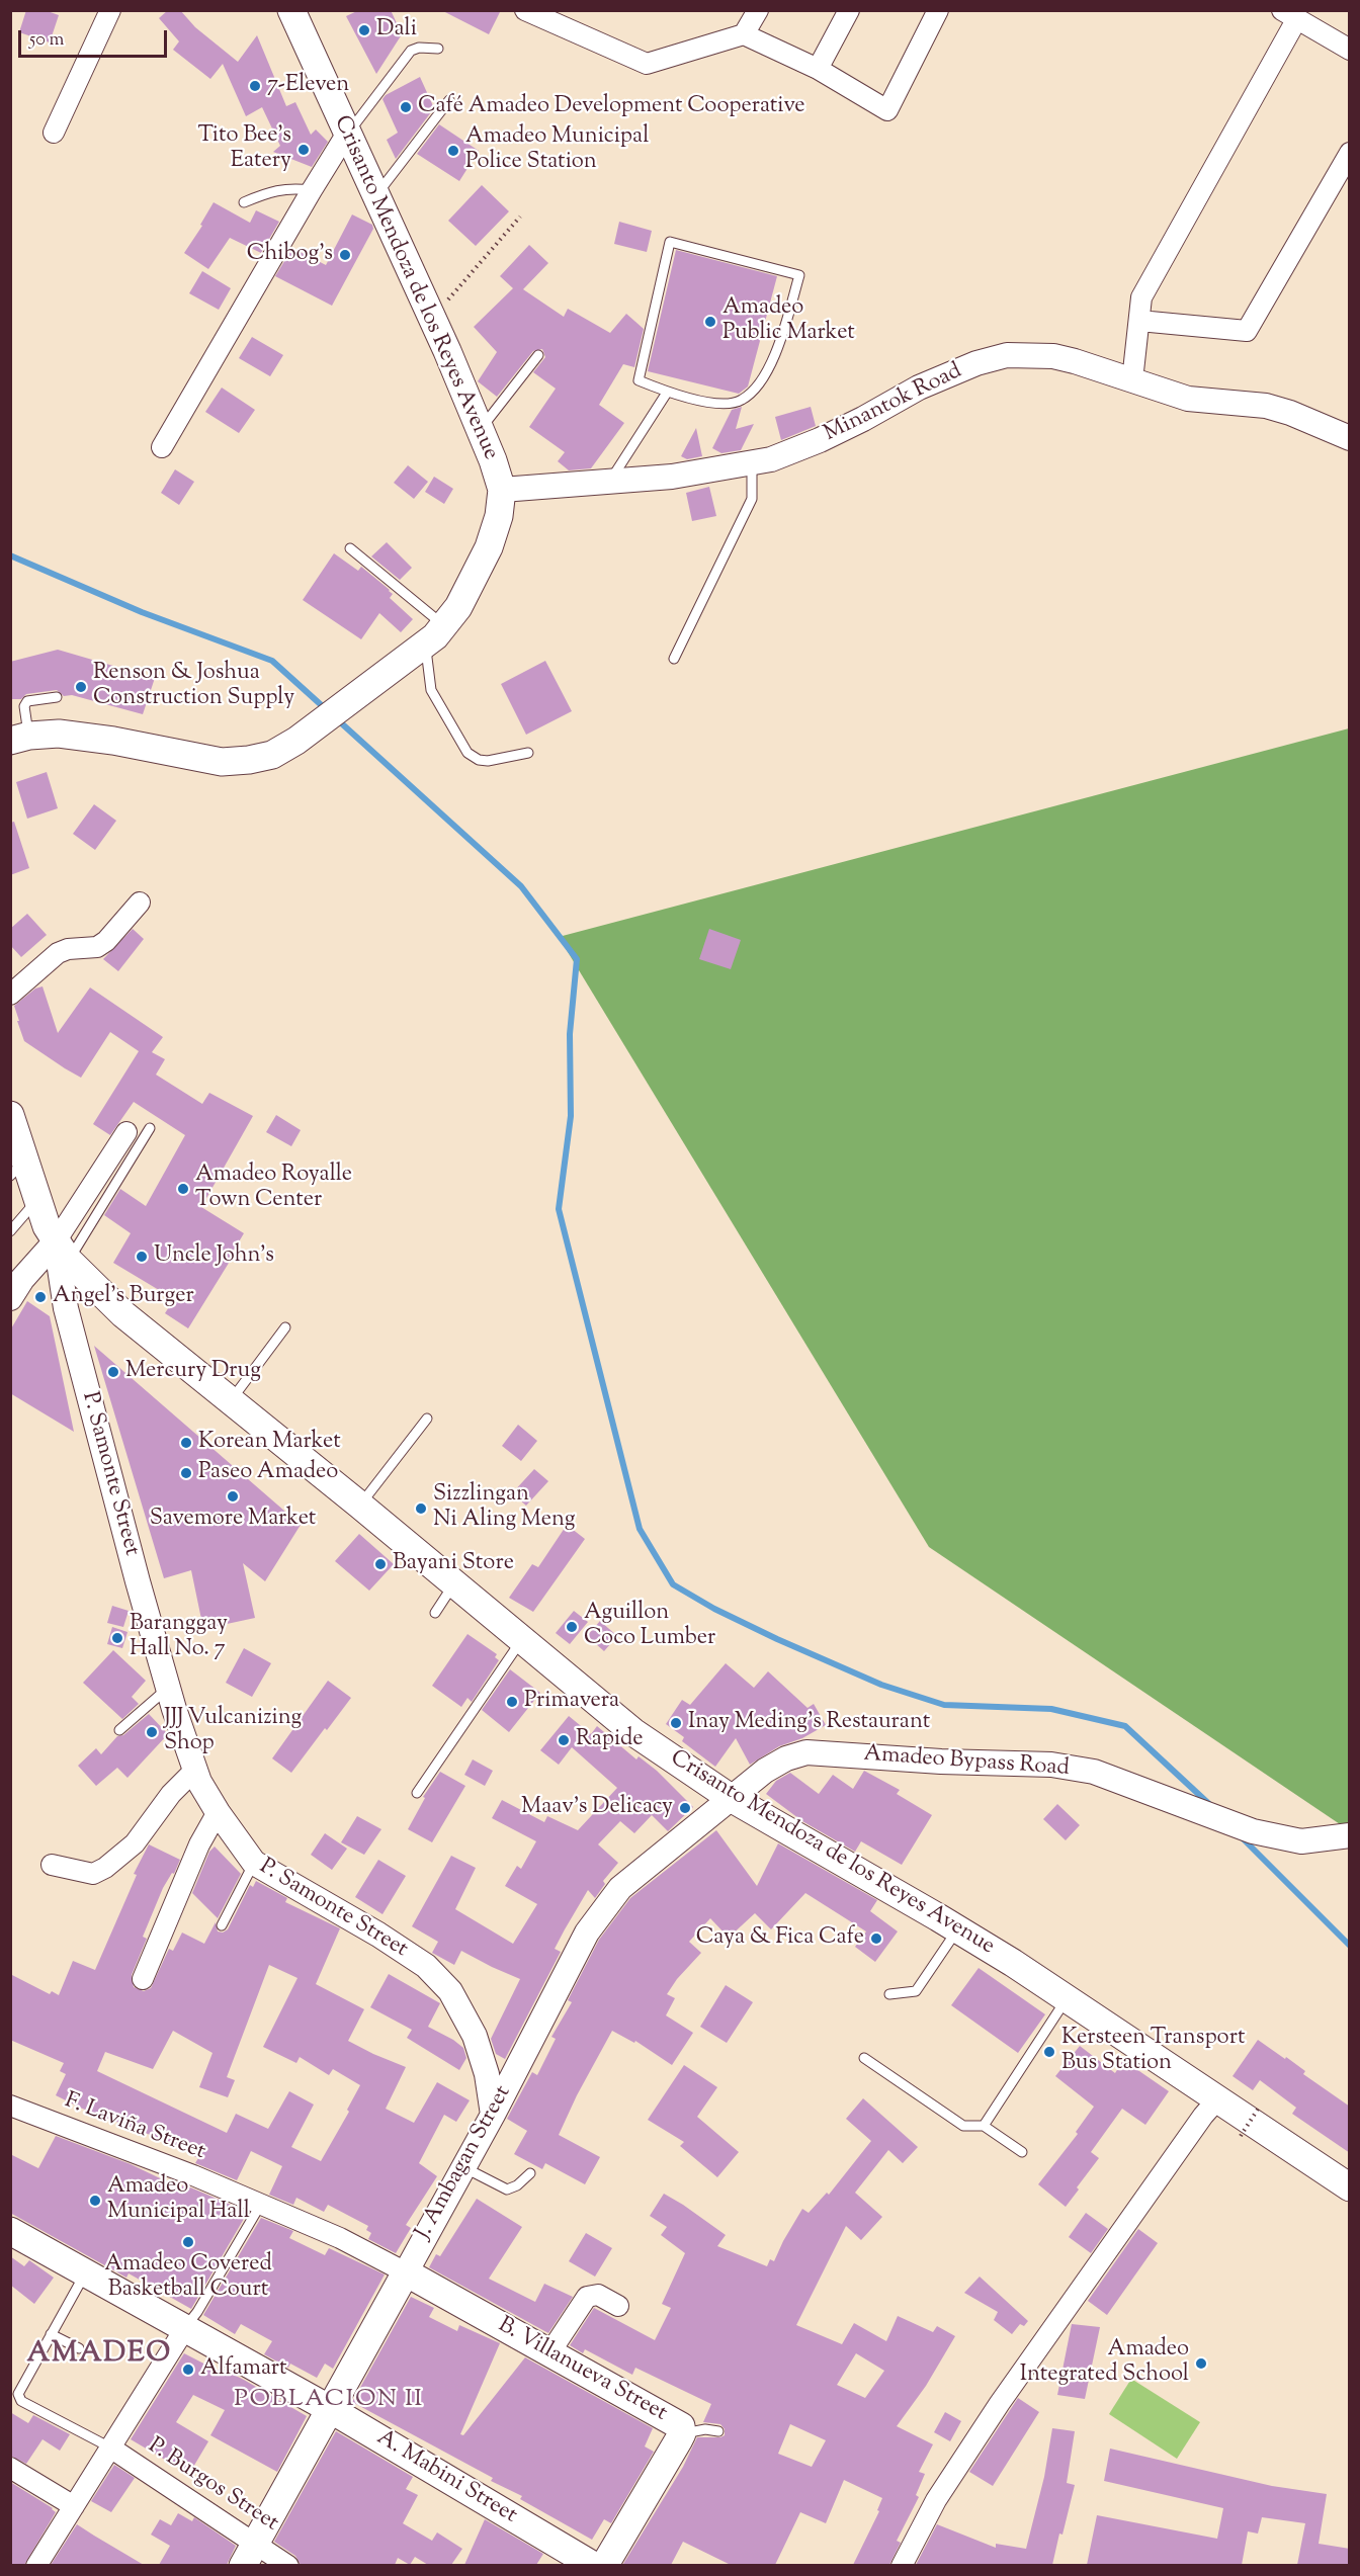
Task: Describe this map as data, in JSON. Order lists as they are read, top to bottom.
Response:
{
  "streets": {
    "main road": [
      "Crisanto Mendoza de los Reyes Avenue",
      "J. Ambagan Street",
      "B. Villanueva Street",
      "A. Mabini Street"
    ],
    "street": [
      "Minantok Road",
      "P. Samonte Street",
      "Amadeo Bypass Road",
      "F. Laviña Street",
      "P. Burgos Street"
    ]
  },
  "crossings": [
    ["Crisanto Mendoza de los Reyes Avenue", "Minantok Road"],
    ["Crisanto Mendoza de los Reyes Avenue", "P. Samonte Street"],
    ["Crisanto Mendoza de los Reyes Avenue", "Amadeo Bypass Road"],
    ["Crisanto Mendoza de los Reyes Avenue", "J. Ambagan Street"],
    ["P. Samonte Street", "J. Ambagan Street"],
    ["Amadeo Bypass Road", "J. Ambagan Street"],
    ["F. Laviña Street", "J. Ambagan Street"],
    ["F. Laviña Street", "B. Villanueva Street"],
    ["J. Ambagan Street", "B. Villanueva Street"],
    ["J. Ambagan Street", "A. Mabini Street"],
    ["J. Ambagan Street", "P. Burgos Street"]
  ],
  "districts": ["AMADEO", "POBLACION II"],
  "places": [
    "Dali",
    "7-Eleven",
    "Café Amadeo Development Cooperative",
    "Tito Bee's Eatery",
    "Amadeo Municipal Police Station",
    "Chibog's",
    "Amadeo Public Market",
    "Renson & Joshua Construction Supply",
    "Amadeo Royalle Town Center",
    "Uncle John's",
    "Angel's Burger",
    "Mercury Drug",
    "Korean Market",
    "Paseo Amadeo",
    "Savemore Market",
    "Sizzlingan Ni Aling Meng",
    "Bayani Store",
    "Aguillon Coco Lumber",
    "Baranggay Hall No. 7",
    "Primavera",
    "Inay Meding's Restaurant",
    "JJJ Vulcanizing Shop",
    "Rapide",
    "Maav's Delicacy",
    "Caya & Fica Cafe",
    "Kersteen Transport Bus Station",
    "Amadeo Municipal Hall",
    "Amadeo Covered Basketball Court",
    "Amadeo Integrated School",
    "Alfamart"
  ],
  "scale_bar": "50 m"
}
